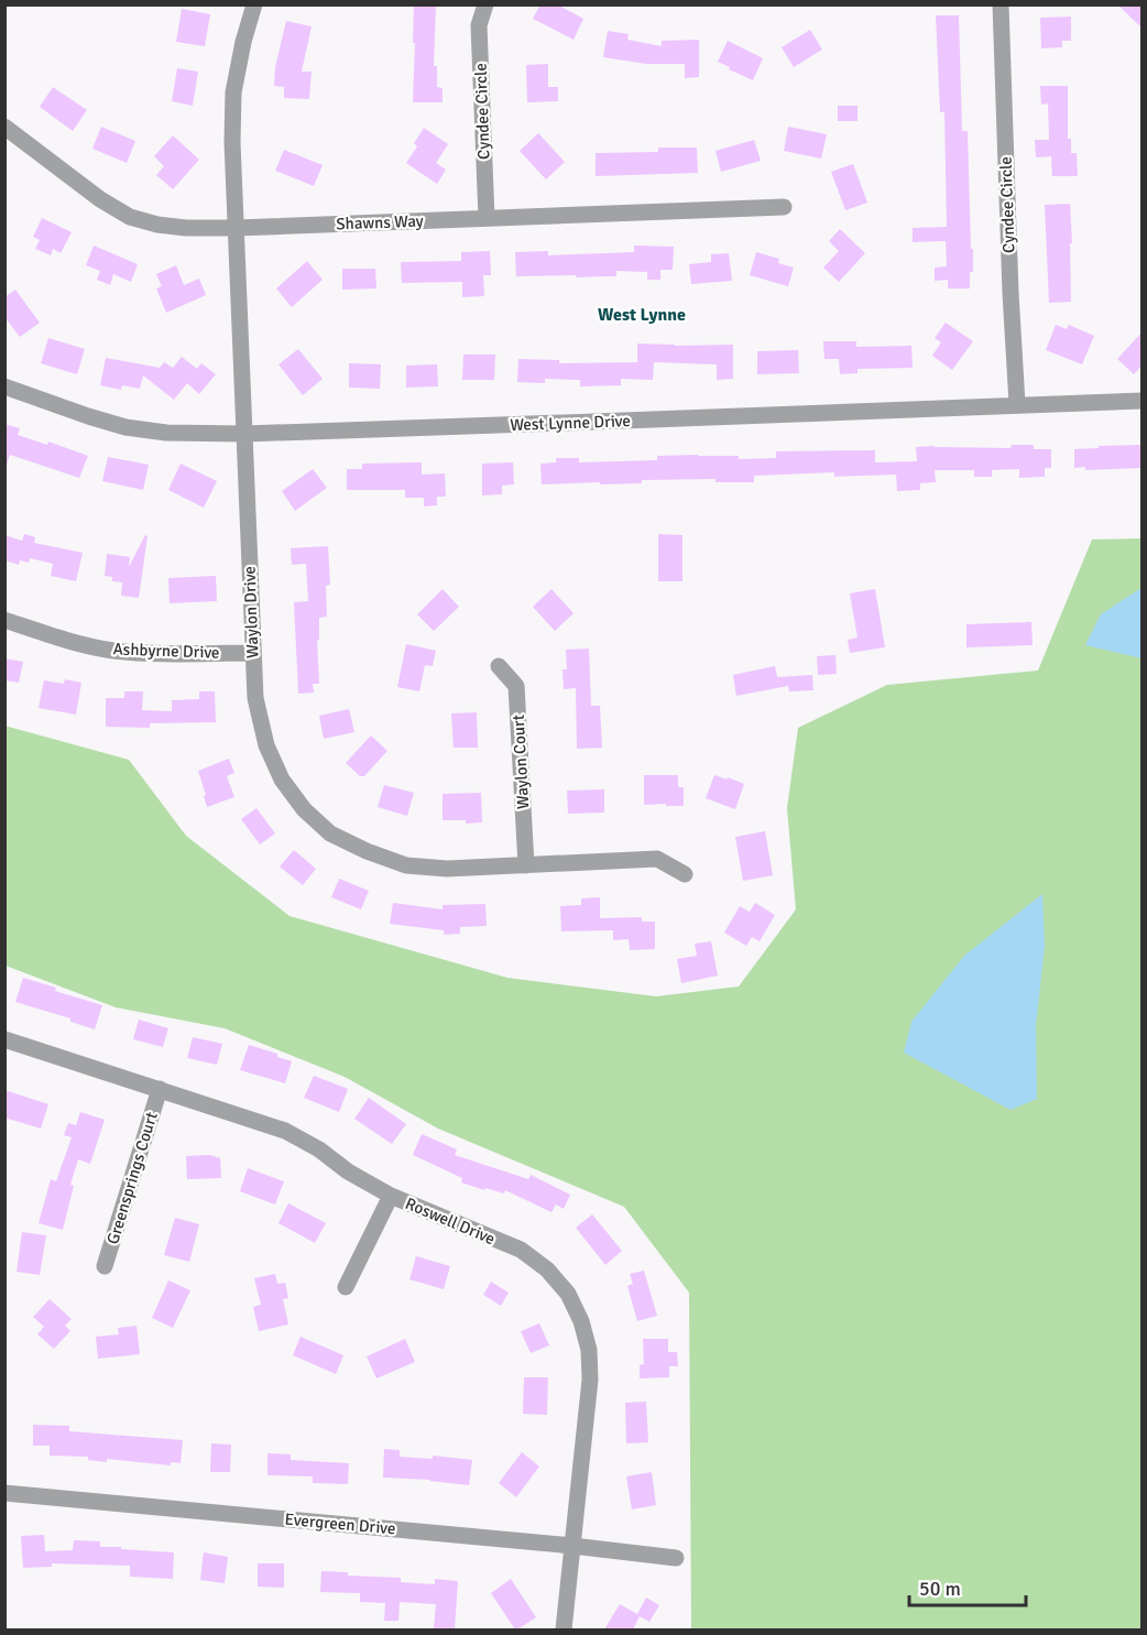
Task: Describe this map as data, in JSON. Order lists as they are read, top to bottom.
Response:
{
  "streets": {
    "street": [
      "Cyndee Circle",
      "Shawns Way",
      "West Lynne Drive",
      "Waylon Drive",
      "Ashbyrne Drive",
      "Waylon Court",
      "Greensprings Court",
      "Roswell Drive",
      "Evergreen Drive"
    ]
  },
  "crossings": [
    ["Cyndee Circle", "Shawns Way"],
    ["Cyndee Circle", "West Lynne Drive"],
    ["Shawns Way", "Waylon Drive"],
    ["West Lynne Drive", "Waylon Drive"],
    ["Waylon Drive", "Ashbyrne Drive"],
    ["Waylon Drive", "Waylon Court"],
    ["Greensprings Court", "Roswell Drive"],
    ["Roswell Drive", "Evergreen Drive"]
  ],
  "districts": ["West Lynne"],
  "scale_bar": "50 m"
}
